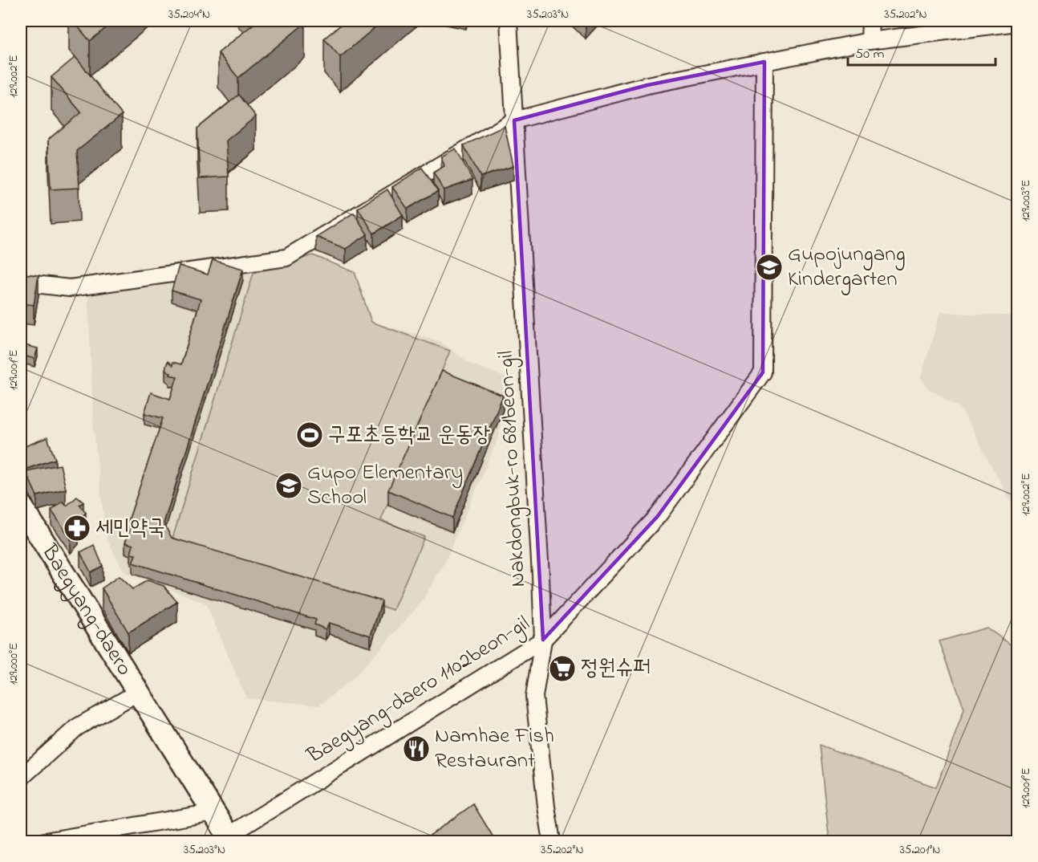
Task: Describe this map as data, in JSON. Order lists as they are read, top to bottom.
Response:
{
  "streets": {
    "main road": ["Baegyang-daero"],
    "street": ["Nakdongbuk-ro 681beon-gil", "Baegyang-daero 1102beon-gil"]
  },
  "crossings": [
    ["Nakdongbuk-ro 681beon-gil", "Baegyang-daero 1102beon-gil"],
    ["Baegyang-daero", "Baegyang-daero 1102beon-gil"]
  ],
  "places": {
    "school or university": ["Gupojungang Kindergarten", "Gupo Elementary School"],
    "sports": ["구포초등학교 운동장"],
    "pharmacy": ["세민약국"],
    "supermarket": ["정원슈퍼"],
    "restaurant": ["Namhae Fish Restaurant"]
  },
  "scale_bar": "50 m",
  "coordinates": [
    "35.204°N",
    "35.203°N",
    "35.202°N",
    "129.002°E",
    "129.003°E",
    "129.001°E",
    "129.000°E",
    "35.201°N"
  ]
}
